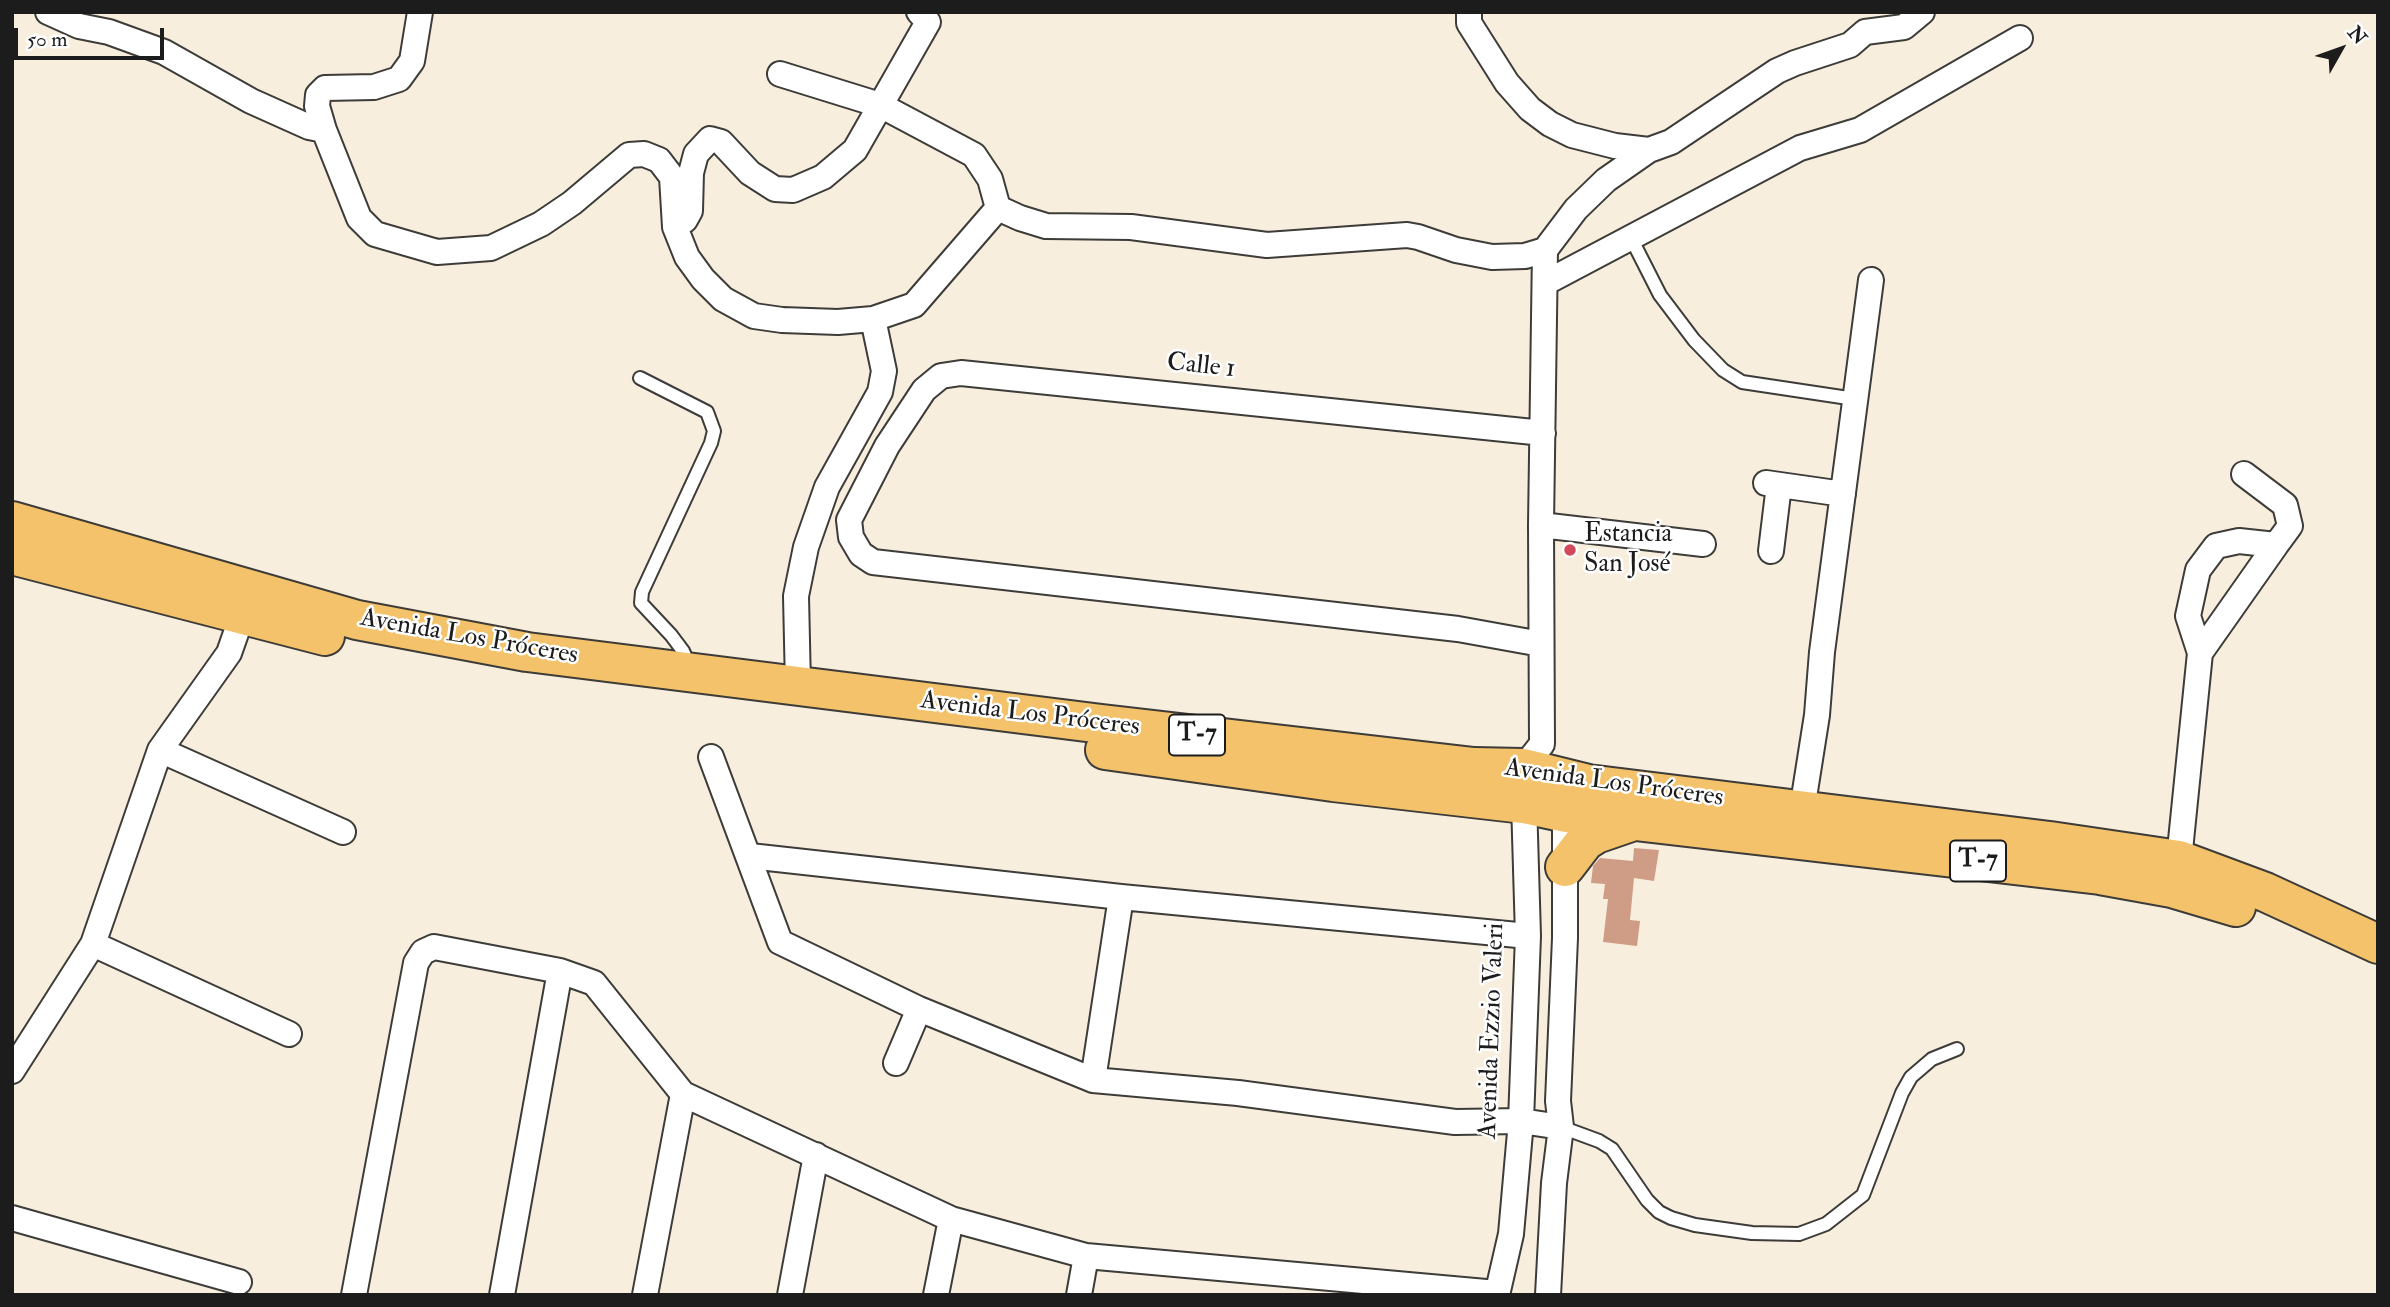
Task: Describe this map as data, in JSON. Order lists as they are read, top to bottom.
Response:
{
  "streets": {
    "highway": ["Avenida Los Próceres", "T-7"],
    "street": ["Calle 1", "Avenida Ezzio Valeri"]
  },
  "crossings": [
    ["Calle 1", "Avenida Ezzio Valeri"],
    ["Avenida Los Próceres", "Avenida Ezzio Valeri"]
  ],
  "places": ["Estancia San José"],
  "scale_bar": "50 m",
  "north": "top right"
}
